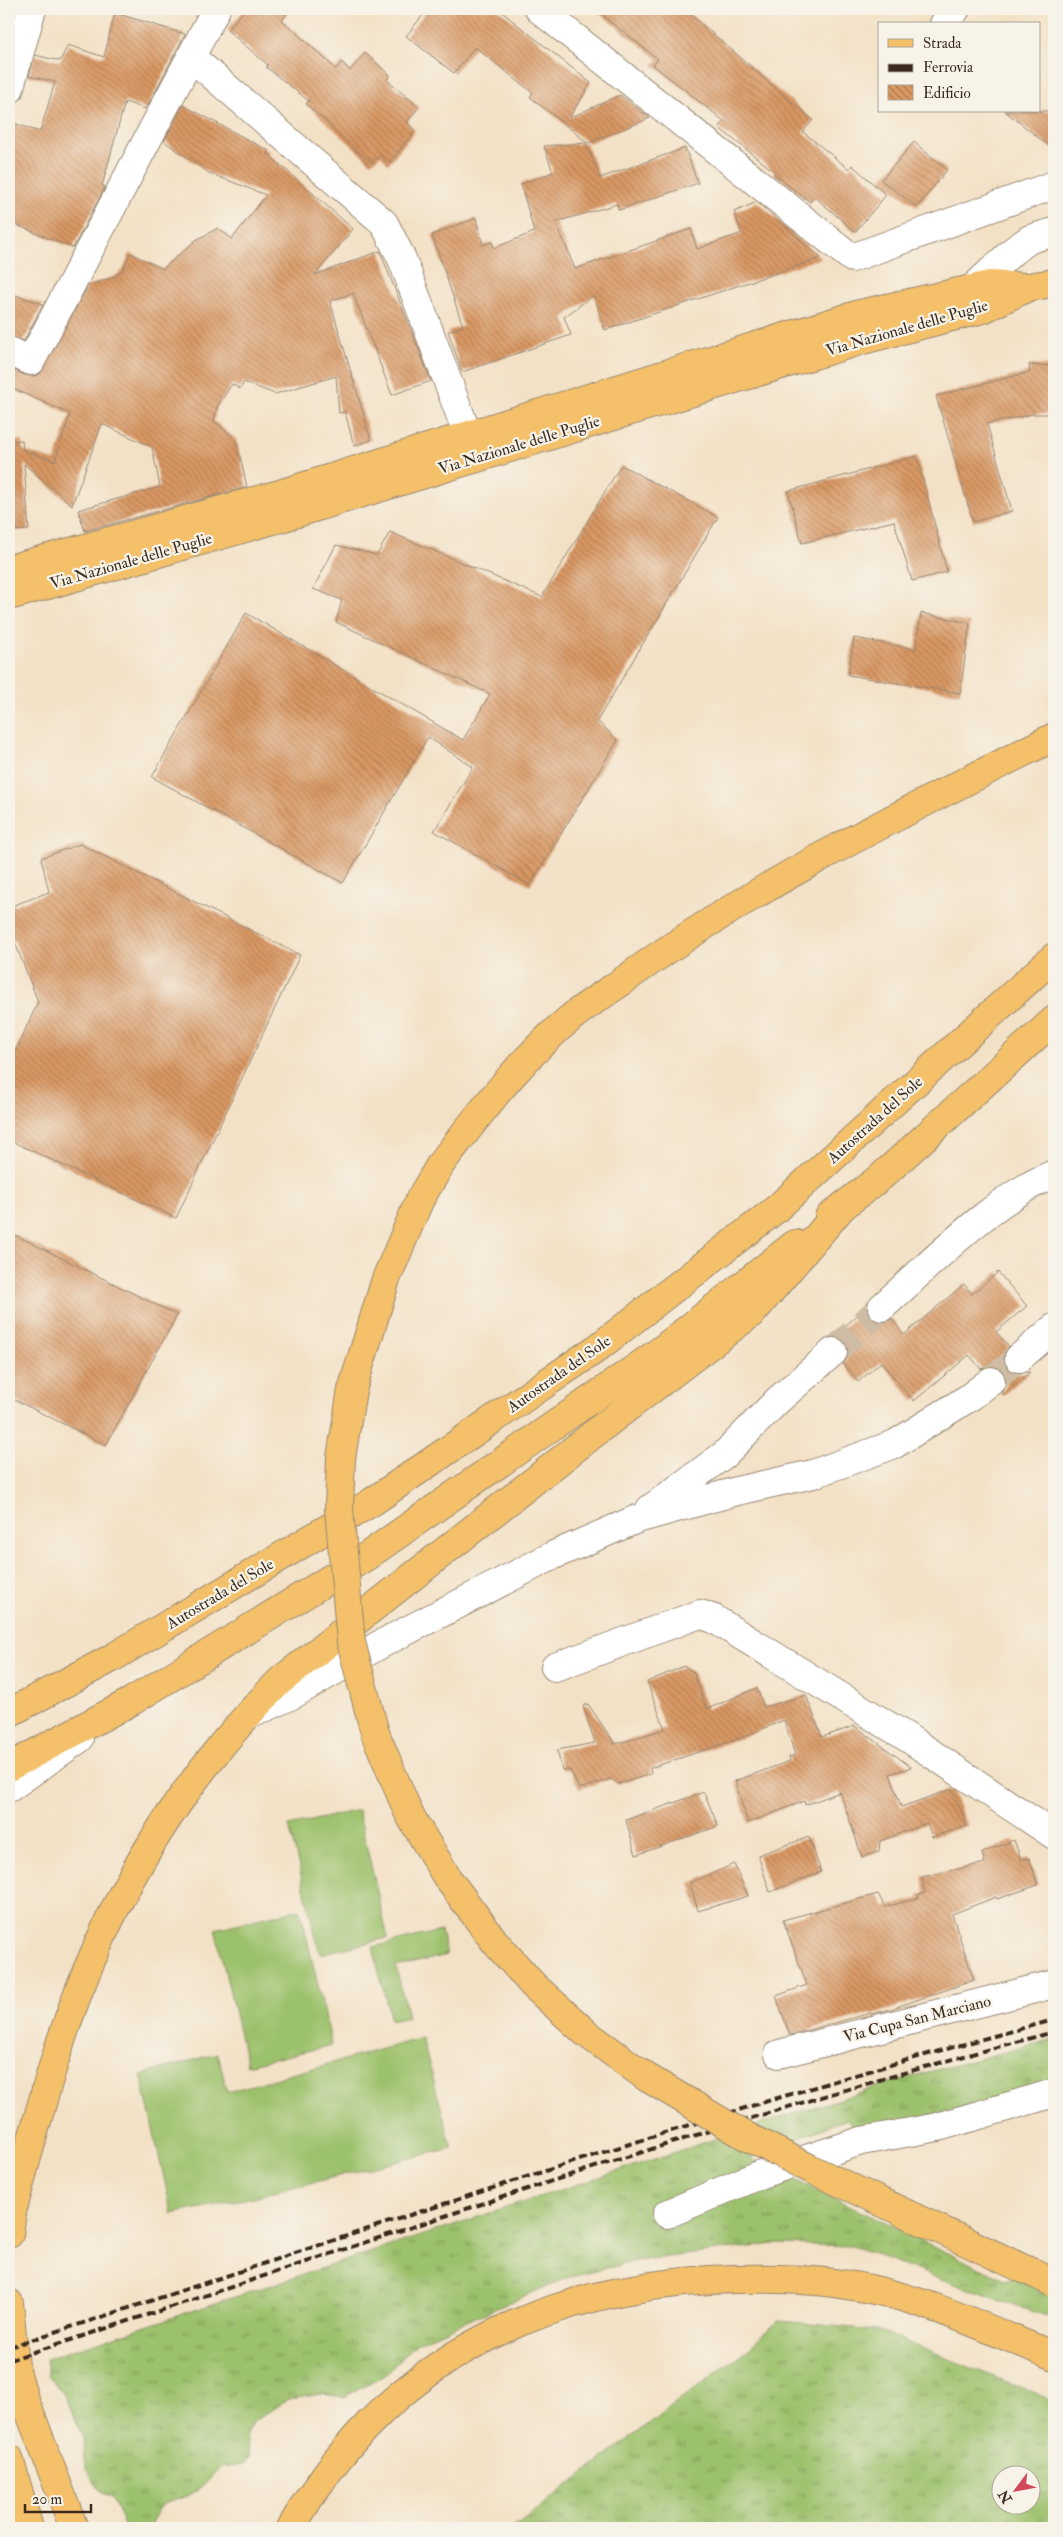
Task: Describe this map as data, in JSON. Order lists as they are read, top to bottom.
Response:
{
  "streets": {
    "main road": ["Via Nazionale delle Puglie", "Autostrada del Sole"],
    "street": ["Via Cupa San Marciano"]
  },
  "legend": ["Strada", "Ferrovia", "Edificio"],
  "scale_bar": "20 m",
  "north": "bottom left"
}
